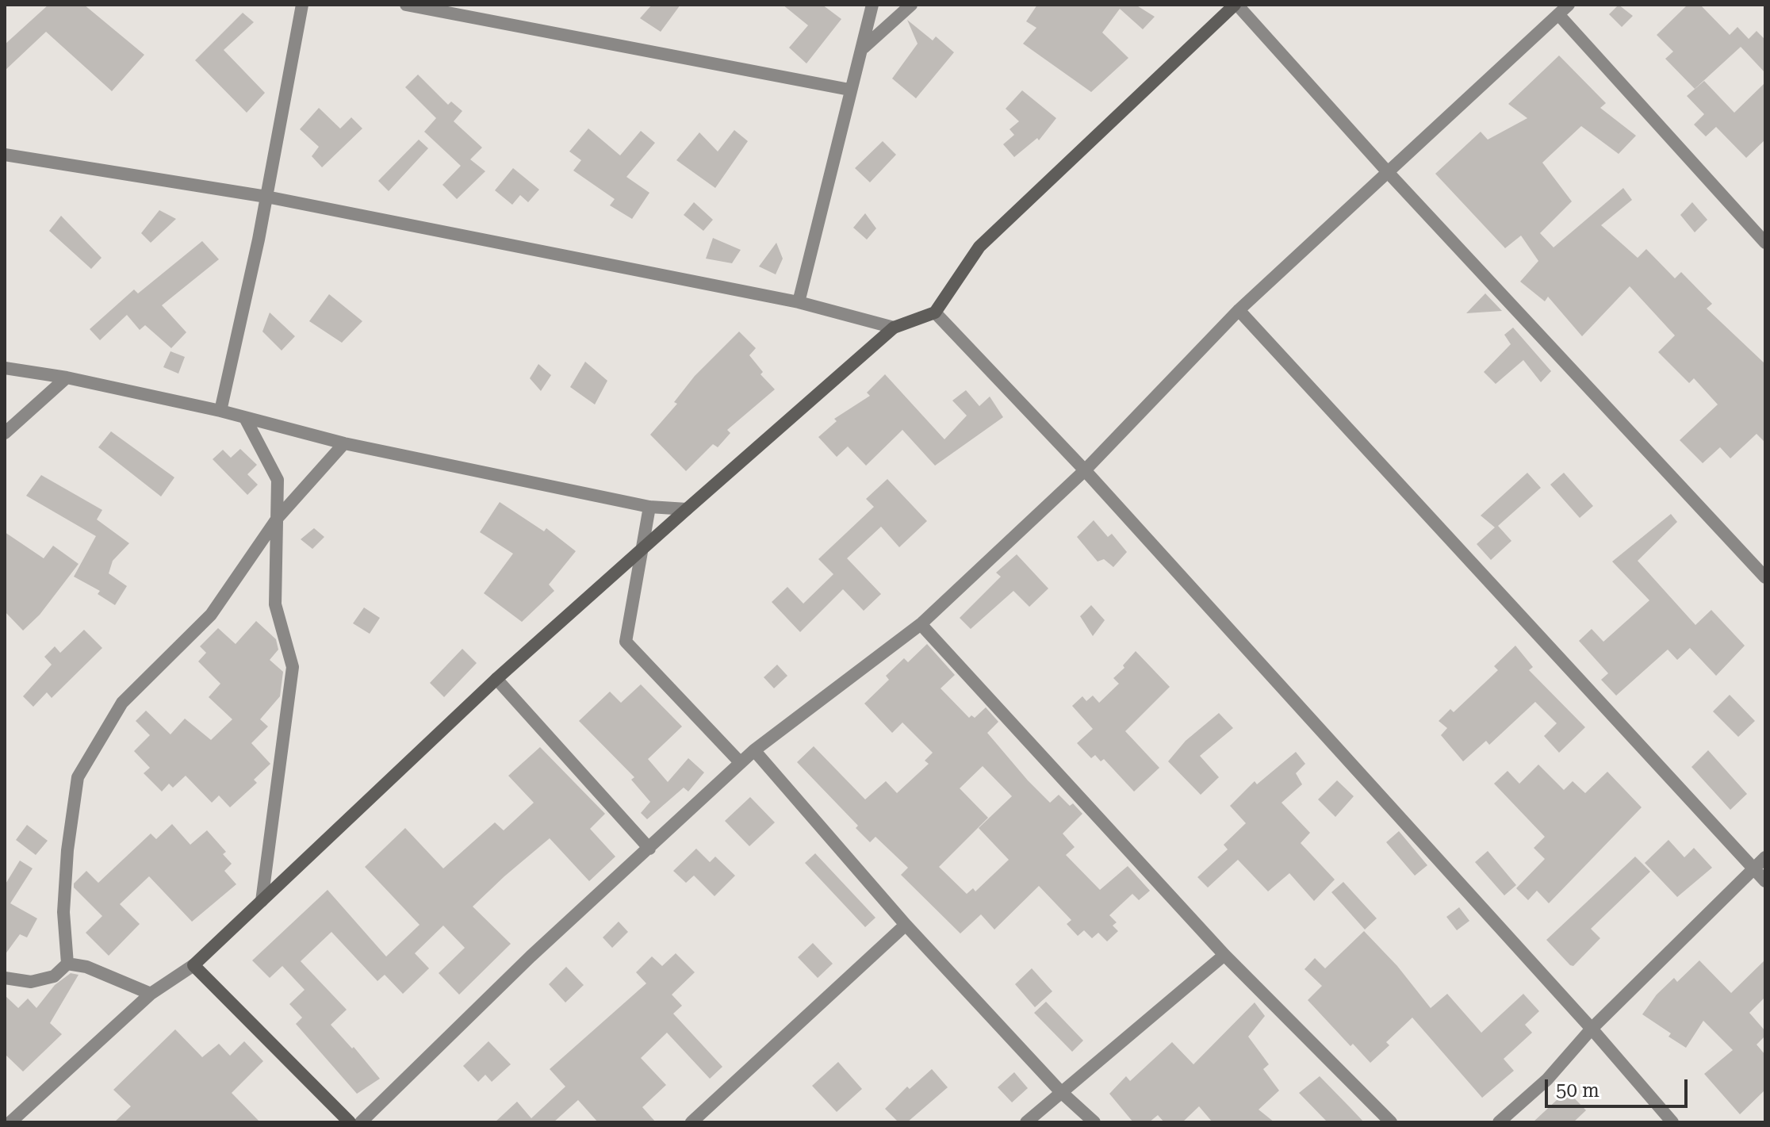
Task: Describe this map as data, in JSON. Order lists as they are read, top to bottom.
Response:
{
  "scale_bar": "50 m"
}
